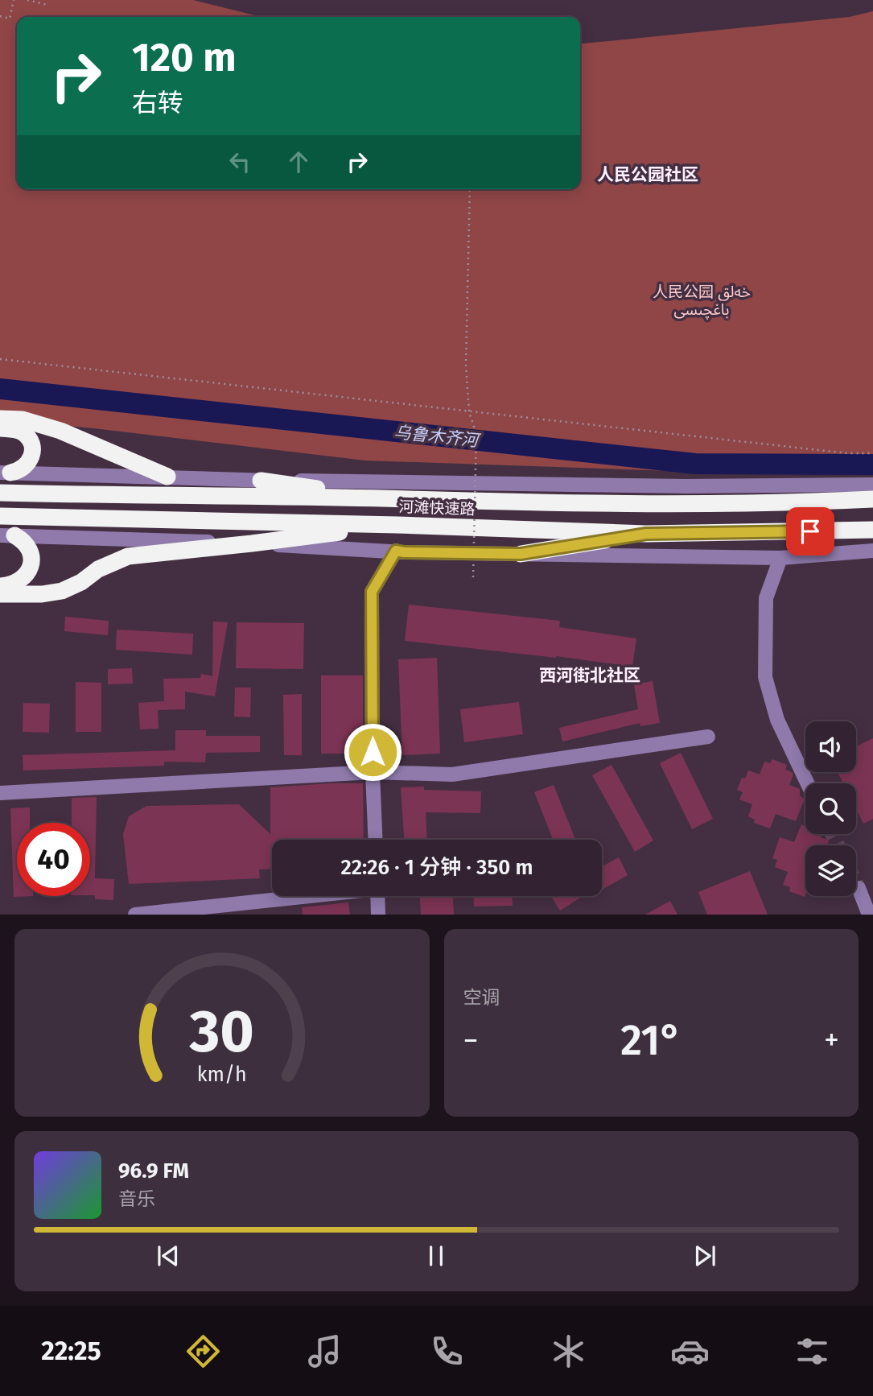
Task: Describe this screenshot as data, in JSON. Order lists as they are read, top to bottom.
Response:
{
  "streets": {
    "highway": ["河滩快速路"]
  },
  "districts": ["人民公园社区", "西河街北社区"],
  "water": ["乌鲁木齐河"],
  "parks": ["人民公园 خەلق باغچىسى"],
  "page": {
    "turn": ["120 m", "右转"],
    "limit": "40",
    "trip": "22:26 · 1 分钟 · 350 m",
    "tile": "空调",
    "heat": ["−", "21°", "+"],
    "song": ["96.9 FM", "音乐"],
    "tabs": "22:25",
    "gauge": ["30", "km/h"]
  }
}
